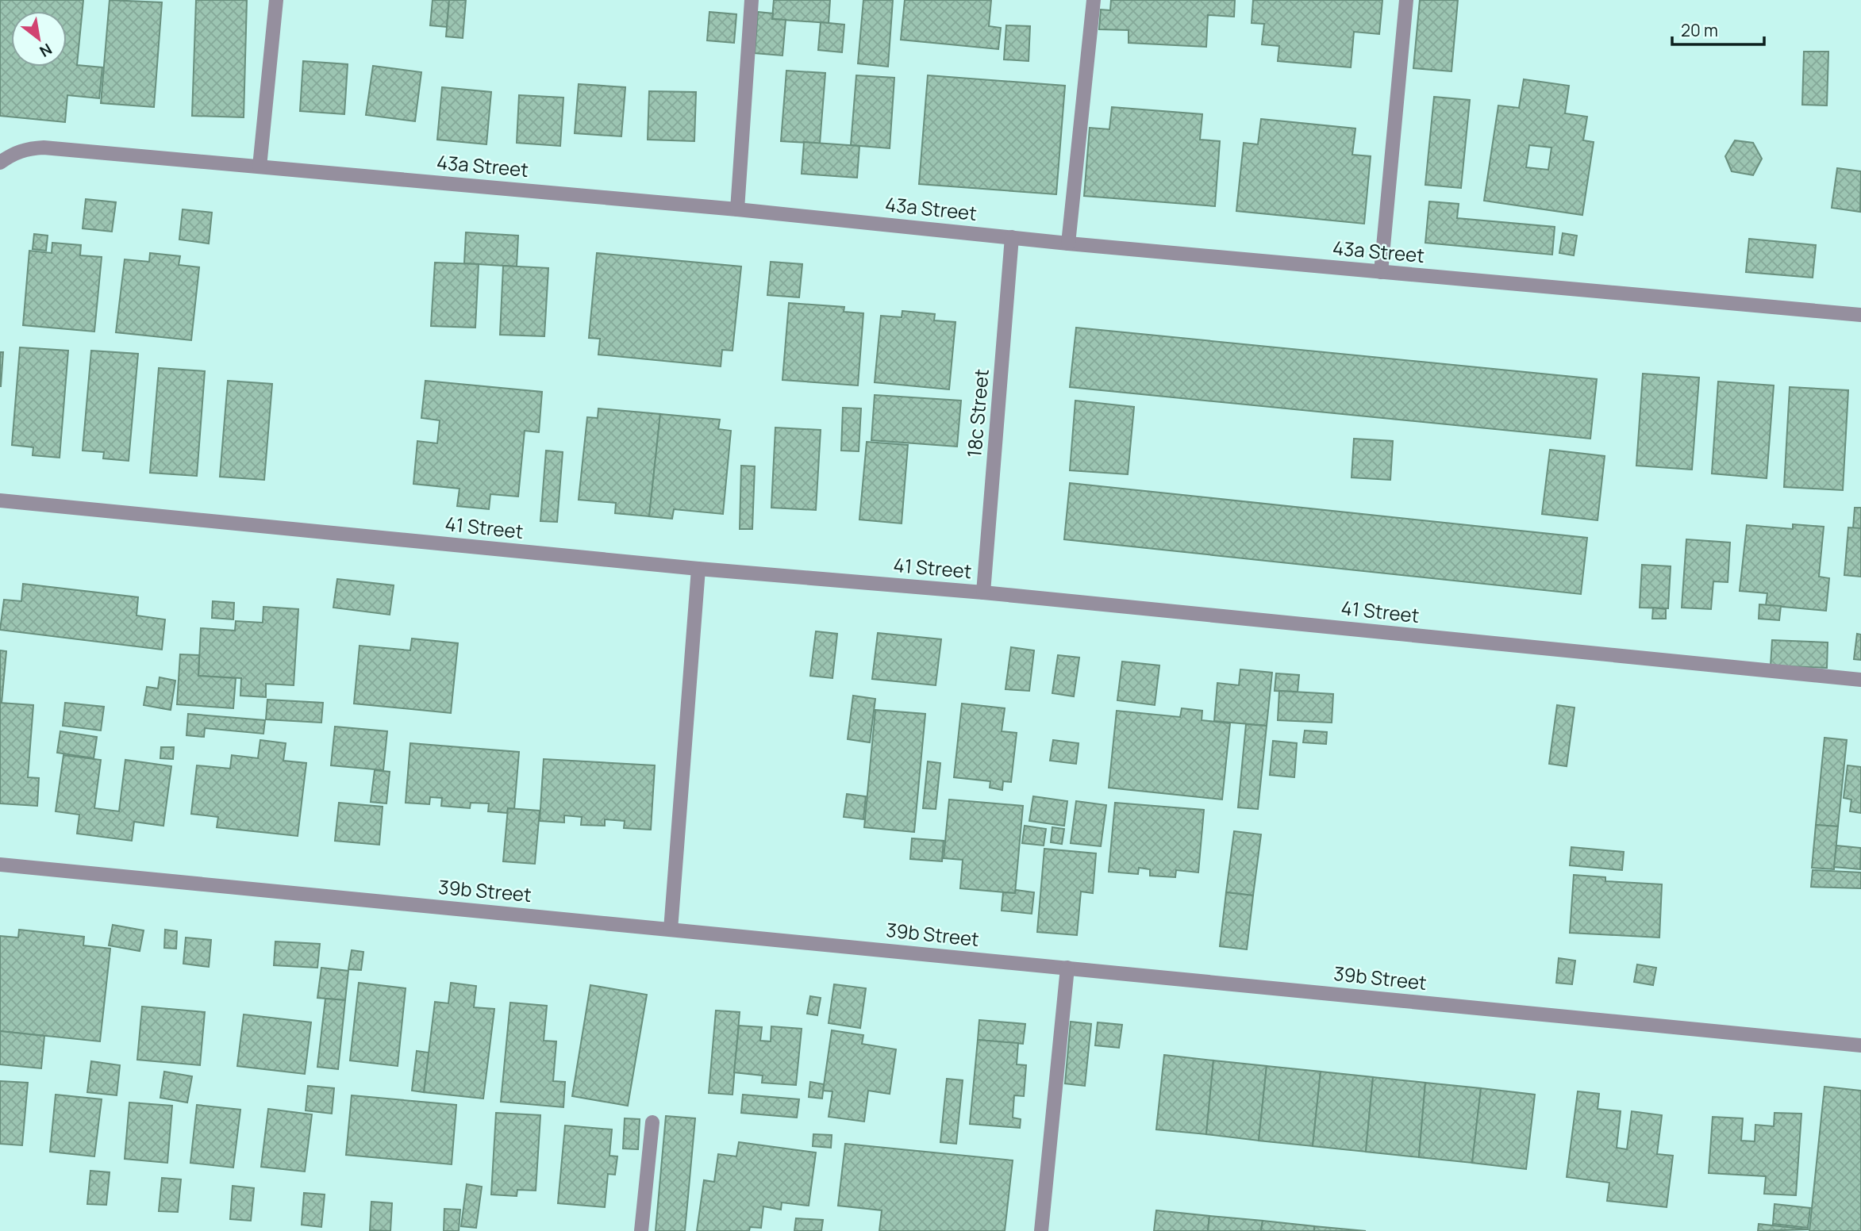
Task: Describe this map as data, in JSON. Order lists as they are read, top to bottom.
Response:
{
  "streets": {
    "street": [
      "43a Street",
      "18c Street",
      "41 Street",
      "39b Street"
    ]
  },
  "crossings": [
    ["43a Street", "18c Street"],
    ["18c Street", "41 Street"]
  ],
  "scale_bar": "20 m",
  "north": "bottom right"
}
